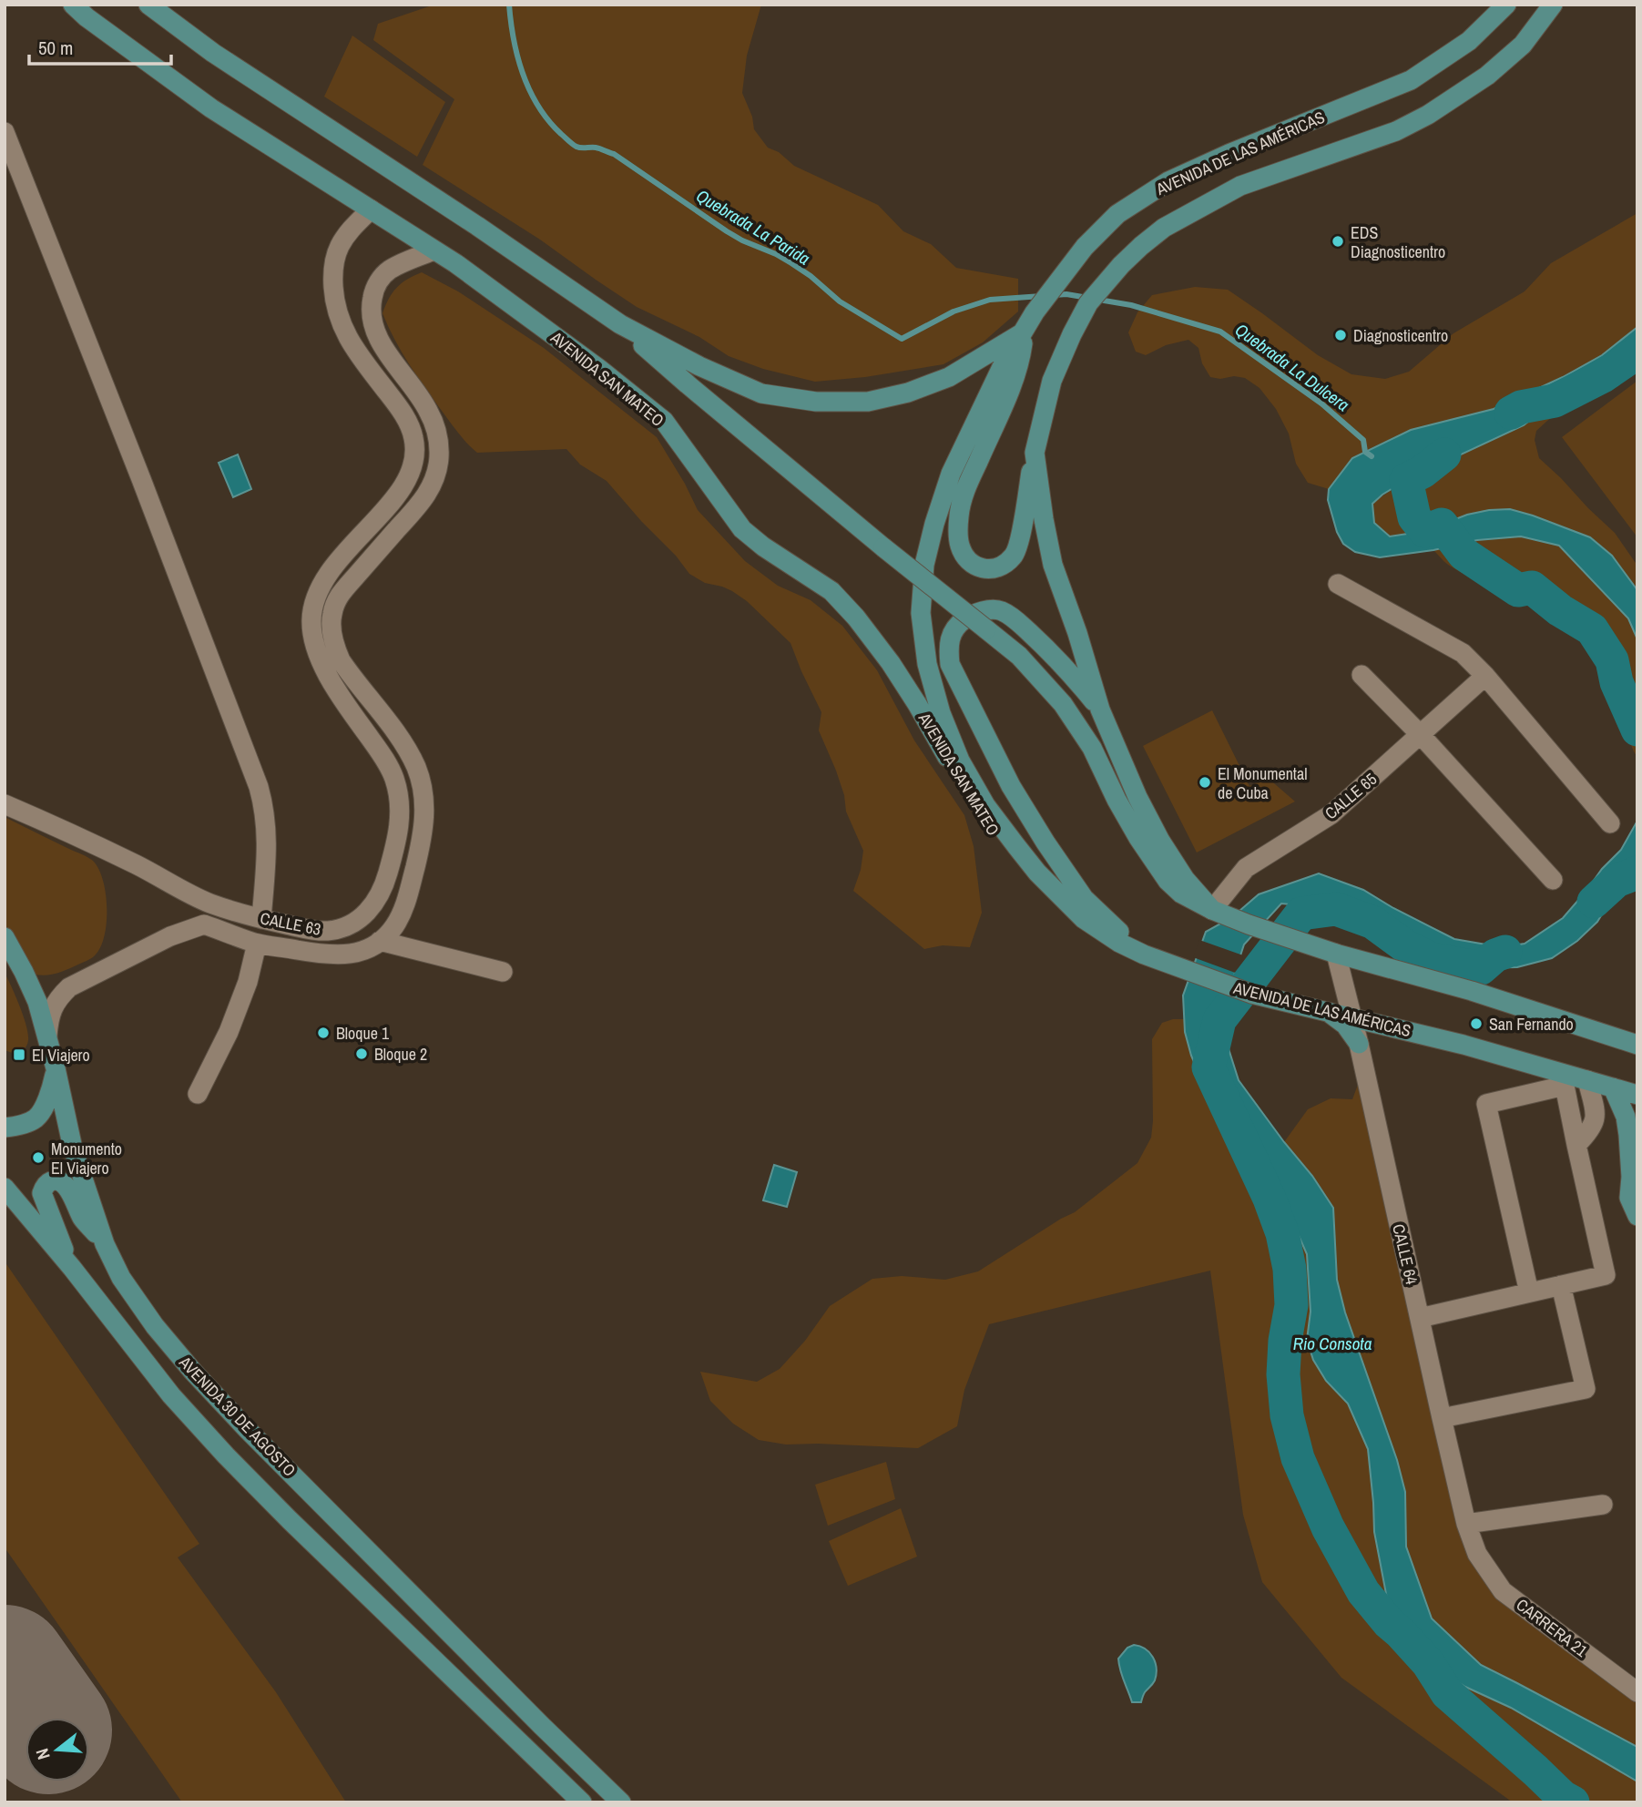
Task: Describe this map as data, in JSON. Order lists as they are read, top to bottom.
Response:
{
  "streets": {
    "main road": ["AVENIDA DE LAS AMÉRICAS", "AVENIDA SAN MATEO", "AVENIDA 30 DE AGOSTO"],
    "street": [
      "CALLE 65",
      "CALLE 63",
      "CALLE 64",
      "CARRERA 21"
    ]
  },
  "crossings": [
    ["AVENIDA DE LAS AMÉRICAS", "AVENIDA SAN MATEO"],
    ["AVENIDA DE LAS AMÉRICAS", "CALLE 65"],
    ["AVENIDA DE LAS AMÉRICAS", "CALLE 64"],
    ["AVENIDA SAN MATEO", "CALLE 63"],
    ["CALLE 63", "AVENIDA 30 DE AGOSTO"],
    ["CALLE 64", "CARRERA 21"]
  ],
  "water": ["Quebrada La Parida", "Quebrada La Dulcera", "Rio Consota"],
  "places": {
    "other": [
      "EDS Diagnosticentro",
      "Diagnosticentro",
      "El Monumental de Cuba",
      "San Fernando",
      "Bloque 1",
      "Bloque 2",
      "Monumento El Viajero"
    ],
    "transit": ["El Viajero"]
  },
  "scale_bar": "50 m",
  "north": "left"
}
